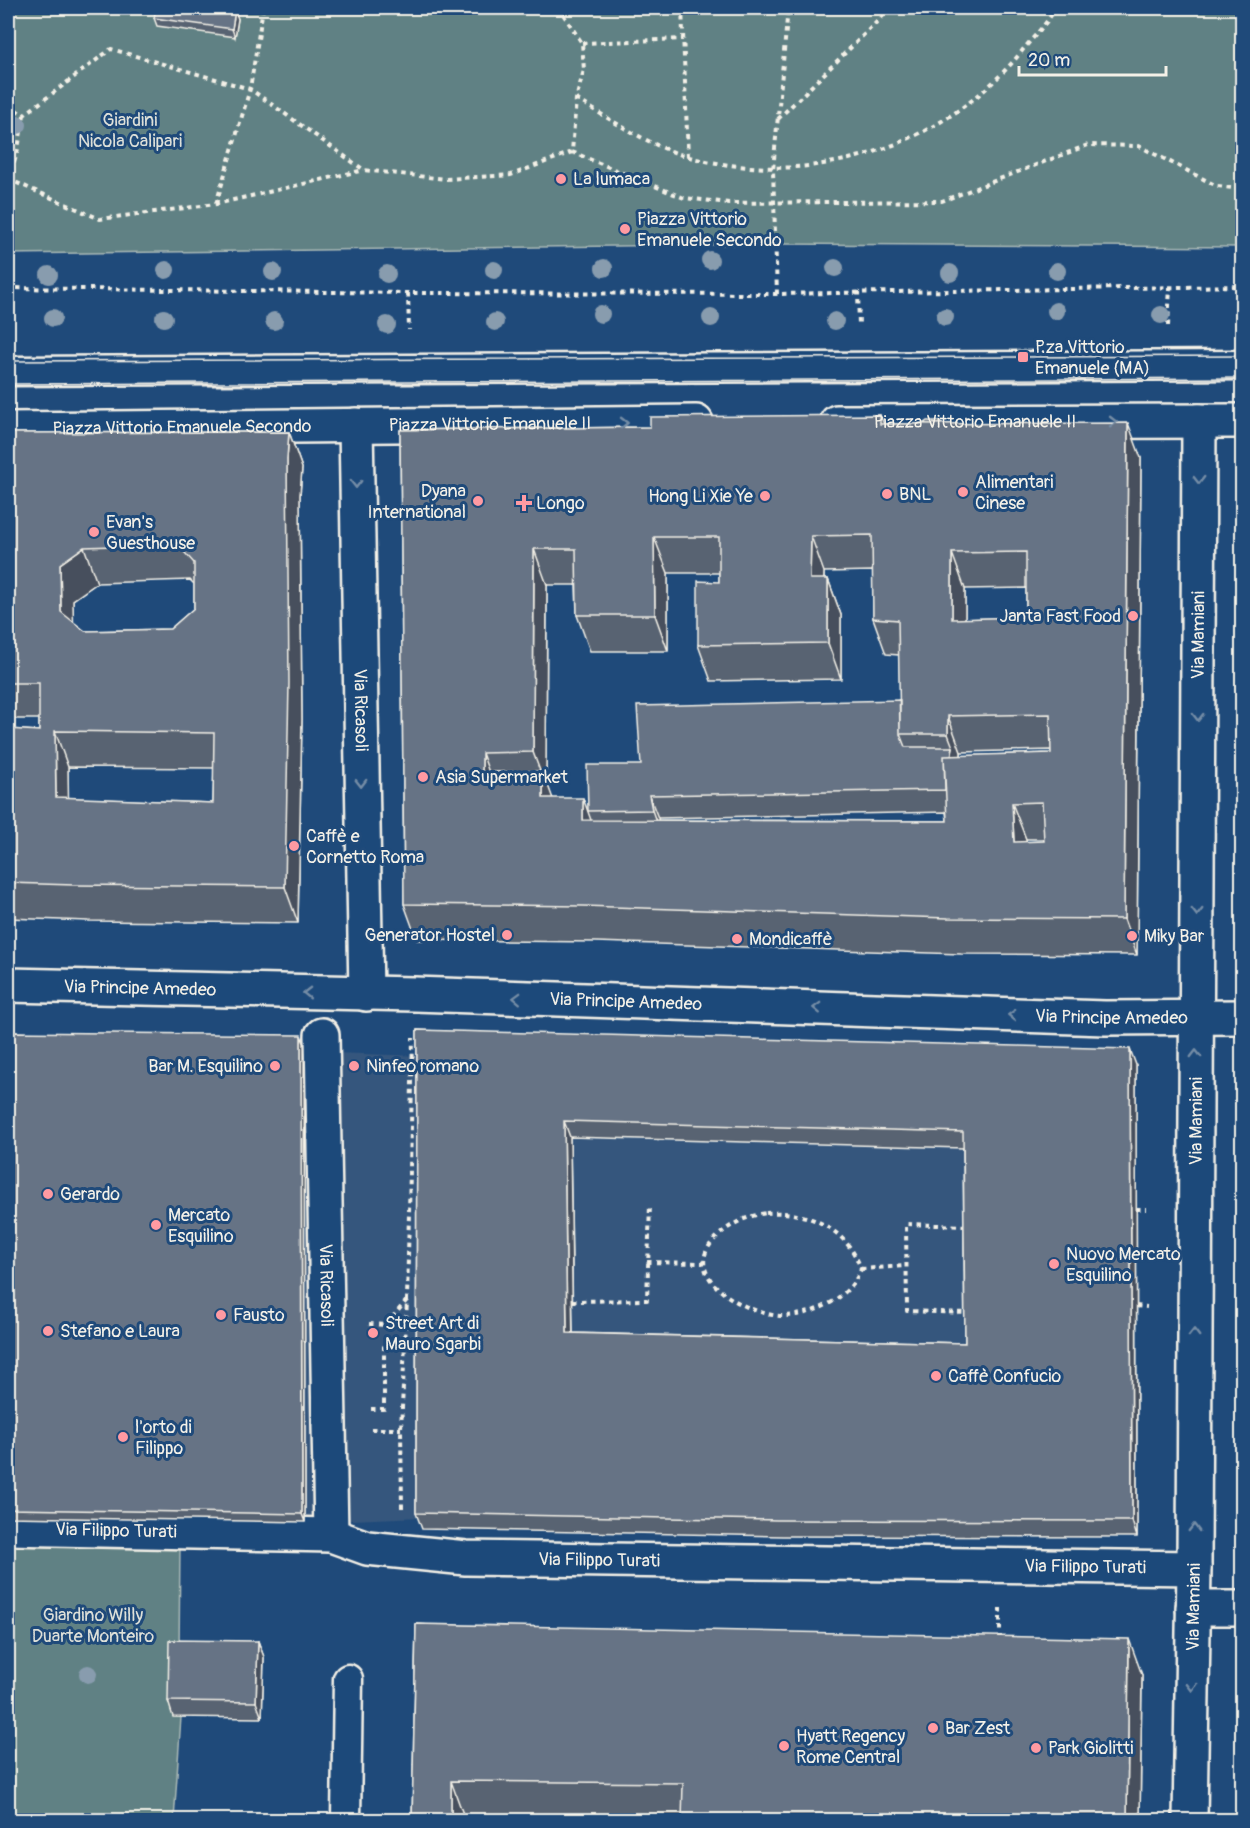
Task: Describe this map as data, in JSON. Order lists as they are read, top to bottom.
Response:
{
  "streets": {
    "street": [
      "Piazza Vittorio Emanuele II",
      "Piazza Vittorio Emanuele Secondo",
      "Via Mamiani",
      "Via Ricasoli",
      "Via Principe Amedeo",
      "Via Filippo Turati"
    ]
  },
  "crossings": [
    ["Piazza Vittorio Emanuele II", "Piazza Vittorio Emanuele Secondo"],
    ["Piazza Vittorio Emanuele II", "Via Mamiani"],
    ["Piazza Vittorio Emanuele II", "Via Ricasoli"],
    ["Piazza Vittorio Emanuele Secondo", "Via Ricasoli"],
    ["Via Mamiani", "Via Principe Amedeo"],
    ["Via Mamiani", "Via Filippo Turati"],
    ["Via Ricasoli", "Via Principe Amedeo"],
    ["Via Ricasoli", "Via Filippo Turati"]
  ],
  "one_way": ["Piazza Vittorio Emanuele II", "Via Ricasoli", "Via Principe Amedeo"],
  "parks": ["Giardini Nicola Calipari", "Giardino Willy Duarte Monteiro"],
  "places": {
    "other": [
      "La lumaca",
      "Piazza Vittorio Emanuele Secondo",
      "Alimentari Cinese",
      "BNL",
      "Hong Li Xie Ye",
      "Dyana International",
      "Evan's Guesthouse",
      "Janta Fast Food",
      "Asia Supermarket",
      "Caffè e Cornetto Roma",
      "Generator Hostel",
      "Miky Bar",
      "Mondicaffè",
      "Bar M. Esquilino",
      "Ninfeo romano",
      "Gerardo",
      "Mercato Esquilino",
      "Nuovo Mercato Esquilino",
      "Fausto",
      "Stefano e Laura",
      "Street Art di Mauro Sgarbi",
      "Caffè Confucio",
      "l'orto di Filippo",
      "Bar Zest",
      "Hyatt Regency Rome Central",
      "Park Giolitti"
    ],
    "transit": ["P.za Vittorio Emanuele (MA)"],
    "health": ["Longo"]
  },
  "scale_bar": "20 m"
}
